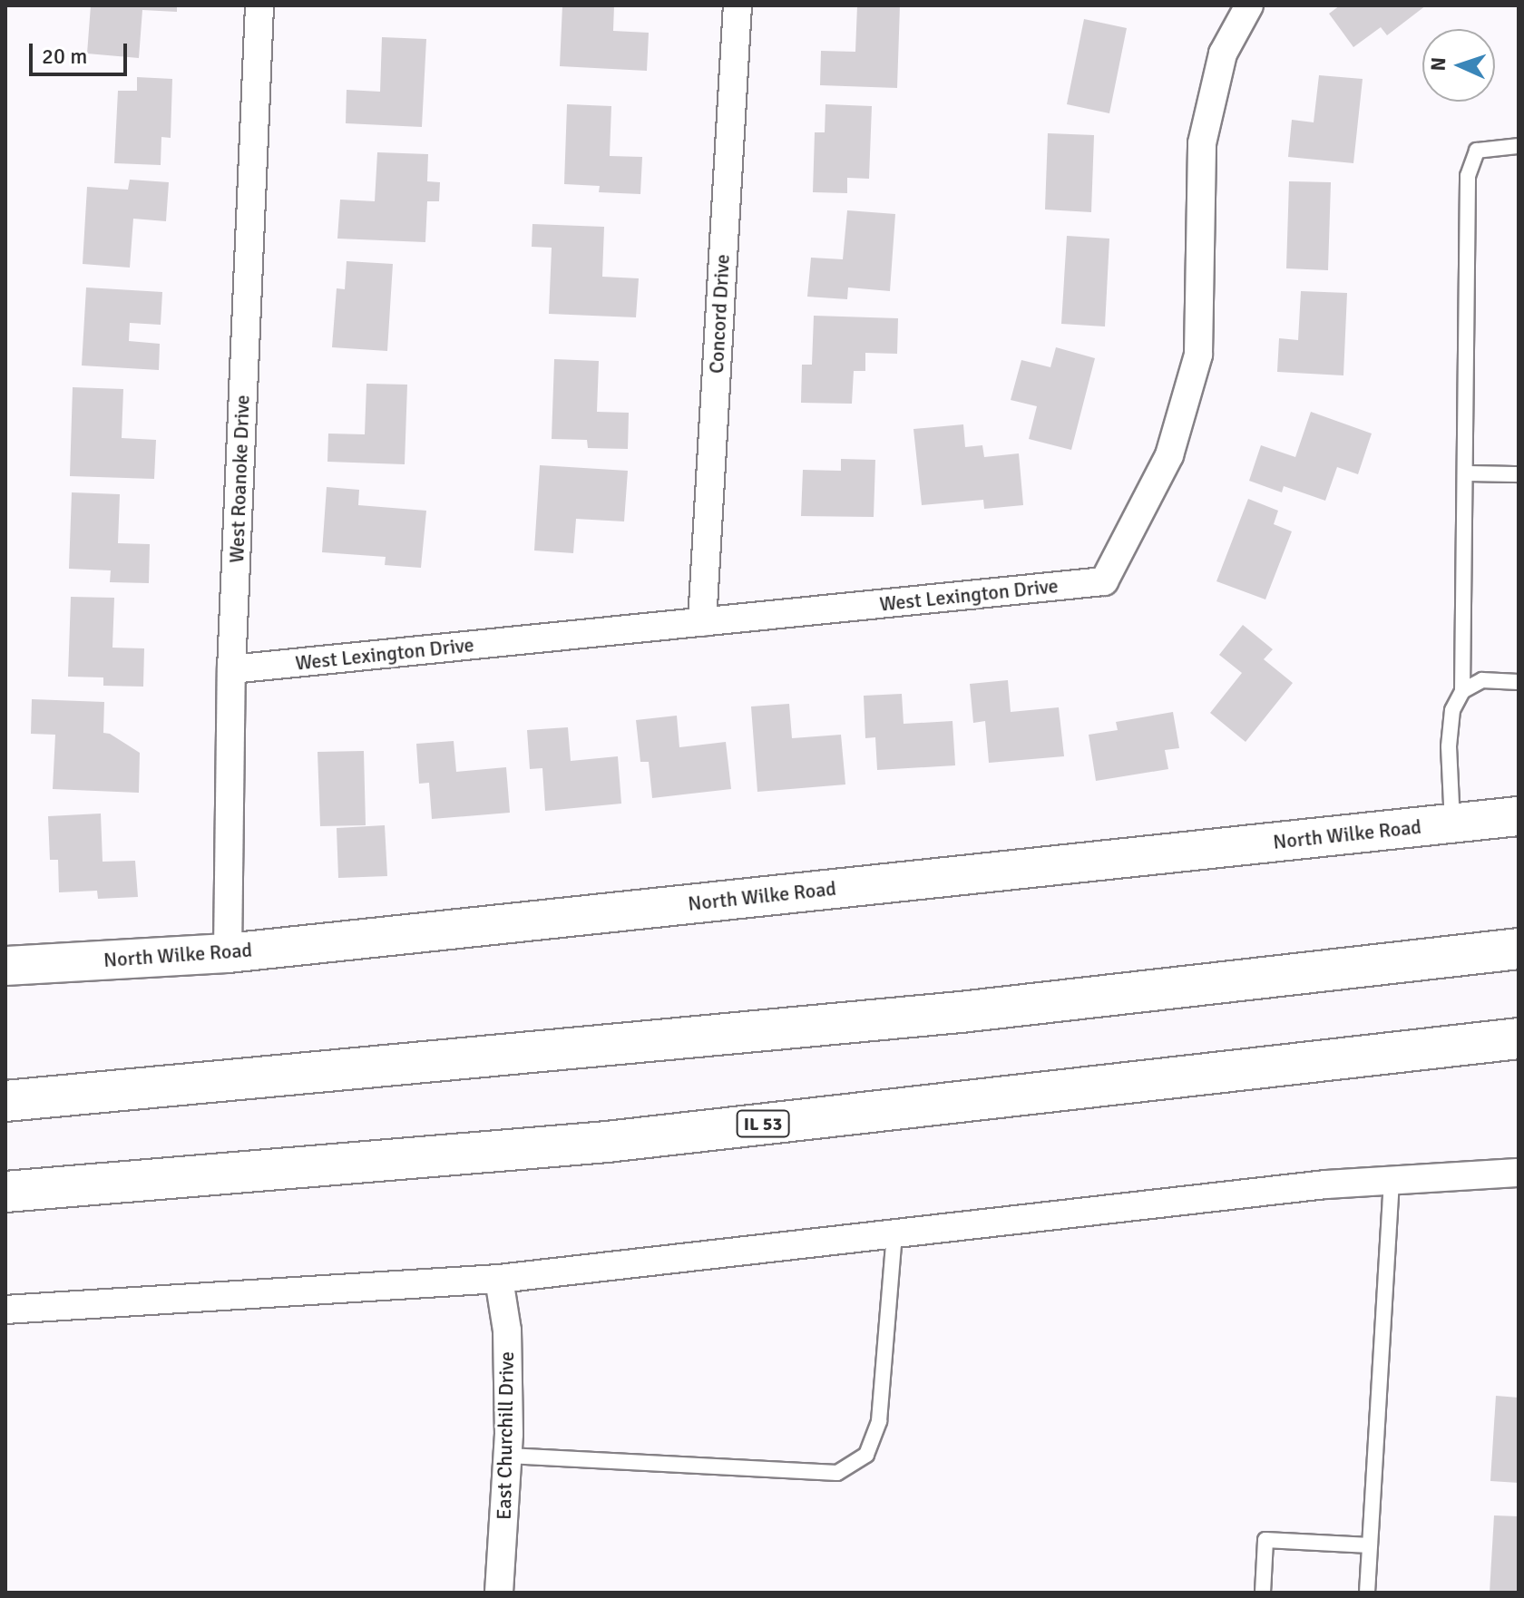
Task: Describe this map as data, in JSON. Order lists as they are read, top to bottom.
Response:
{
  "streets": {
    "highway": ["IL 53"],
    "street": [
      "Concord Drive",
      "West Roanoke Drive",
      "West Lexington Drive",
      "North Wilke Road",
      "East Churchill Drive"
    ]
  },
  "crossings": [
    ["Concord Drive", "West Lexington Drive"],
    ["West Roanoke Drive", "West Lexington Drive"],
    ["West Roanoke Drive", "North Wilke Road"]
  ],
  "scale_bar": "20 m",
  "north": "left"
}
